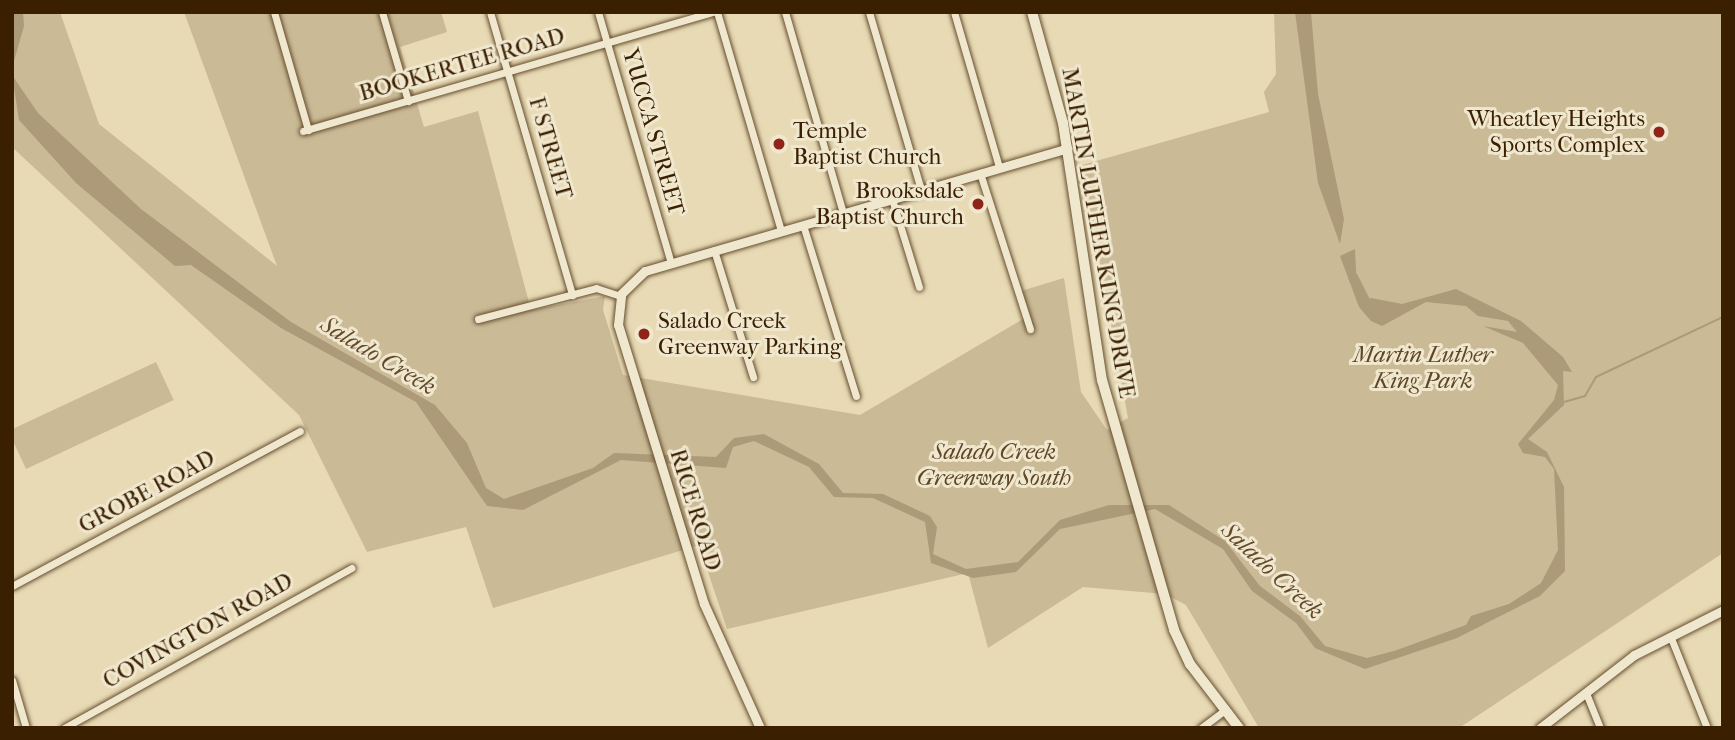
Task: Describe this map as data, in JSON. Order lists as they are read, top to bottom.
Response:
{
  "streets": {
    "main road": ["MARTIN LUTHER KING DRIVE"],
    "street": [
      "BOOKERTEE ROAD",
      "YUCCA STREET",
      "F STREET",
      "GROBE ROAD",
      "RICE ROAD",
      "COVINGTON ROAD"
    ]
  },
  "crossings": [
    ["BOOKERTEE ROAD", "YUCCA STREET"],
    ["BOOKERTEE ROAD", "F STREET"]
  ],
  "water": ["Salado Creek"],
  "parks": ["Martin Luther King Park", "Salado Creek Greenway South"],
  "places": [
    "Wheatley Heights Sports Complex",
    "Temple Baptist Church",
    "Brooksdale Baptist Church",
    "Salado Creek Greenway Parking"
  ]
}
